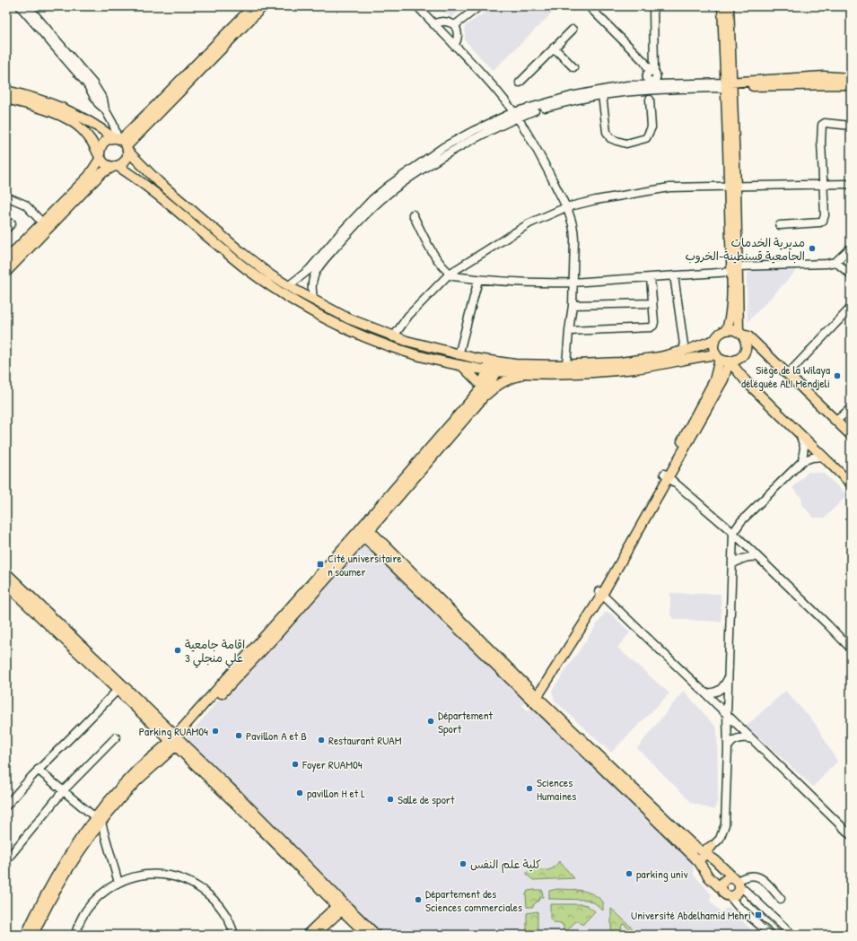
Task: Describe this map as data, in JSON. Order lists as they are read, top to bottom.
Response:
{
  "places": {
    "other": [
      "مديرية الخدمات الجامعية قسنطينة-الخروب",
      "Siège de la Wilaya déléguée ALI Mendjeli",
      "اقامة جامعية علي منجلي 3",
      "Département Sport",
      "Parking RUAM04",
      "Pavillon A et B",
      "Restaurant RUAM",
      "Foyer RUAM04",
      "Sciences Humaines",
      "pavillon H et L",
      "Salle de sport",
      "كلية علم النفس",
      "parking univ",
      "Département des Sciences commerciales"
    ],
    "transit": ["Cité universitaire n'soumer", "Université Abdelhamid Mehri"]
  }
}
